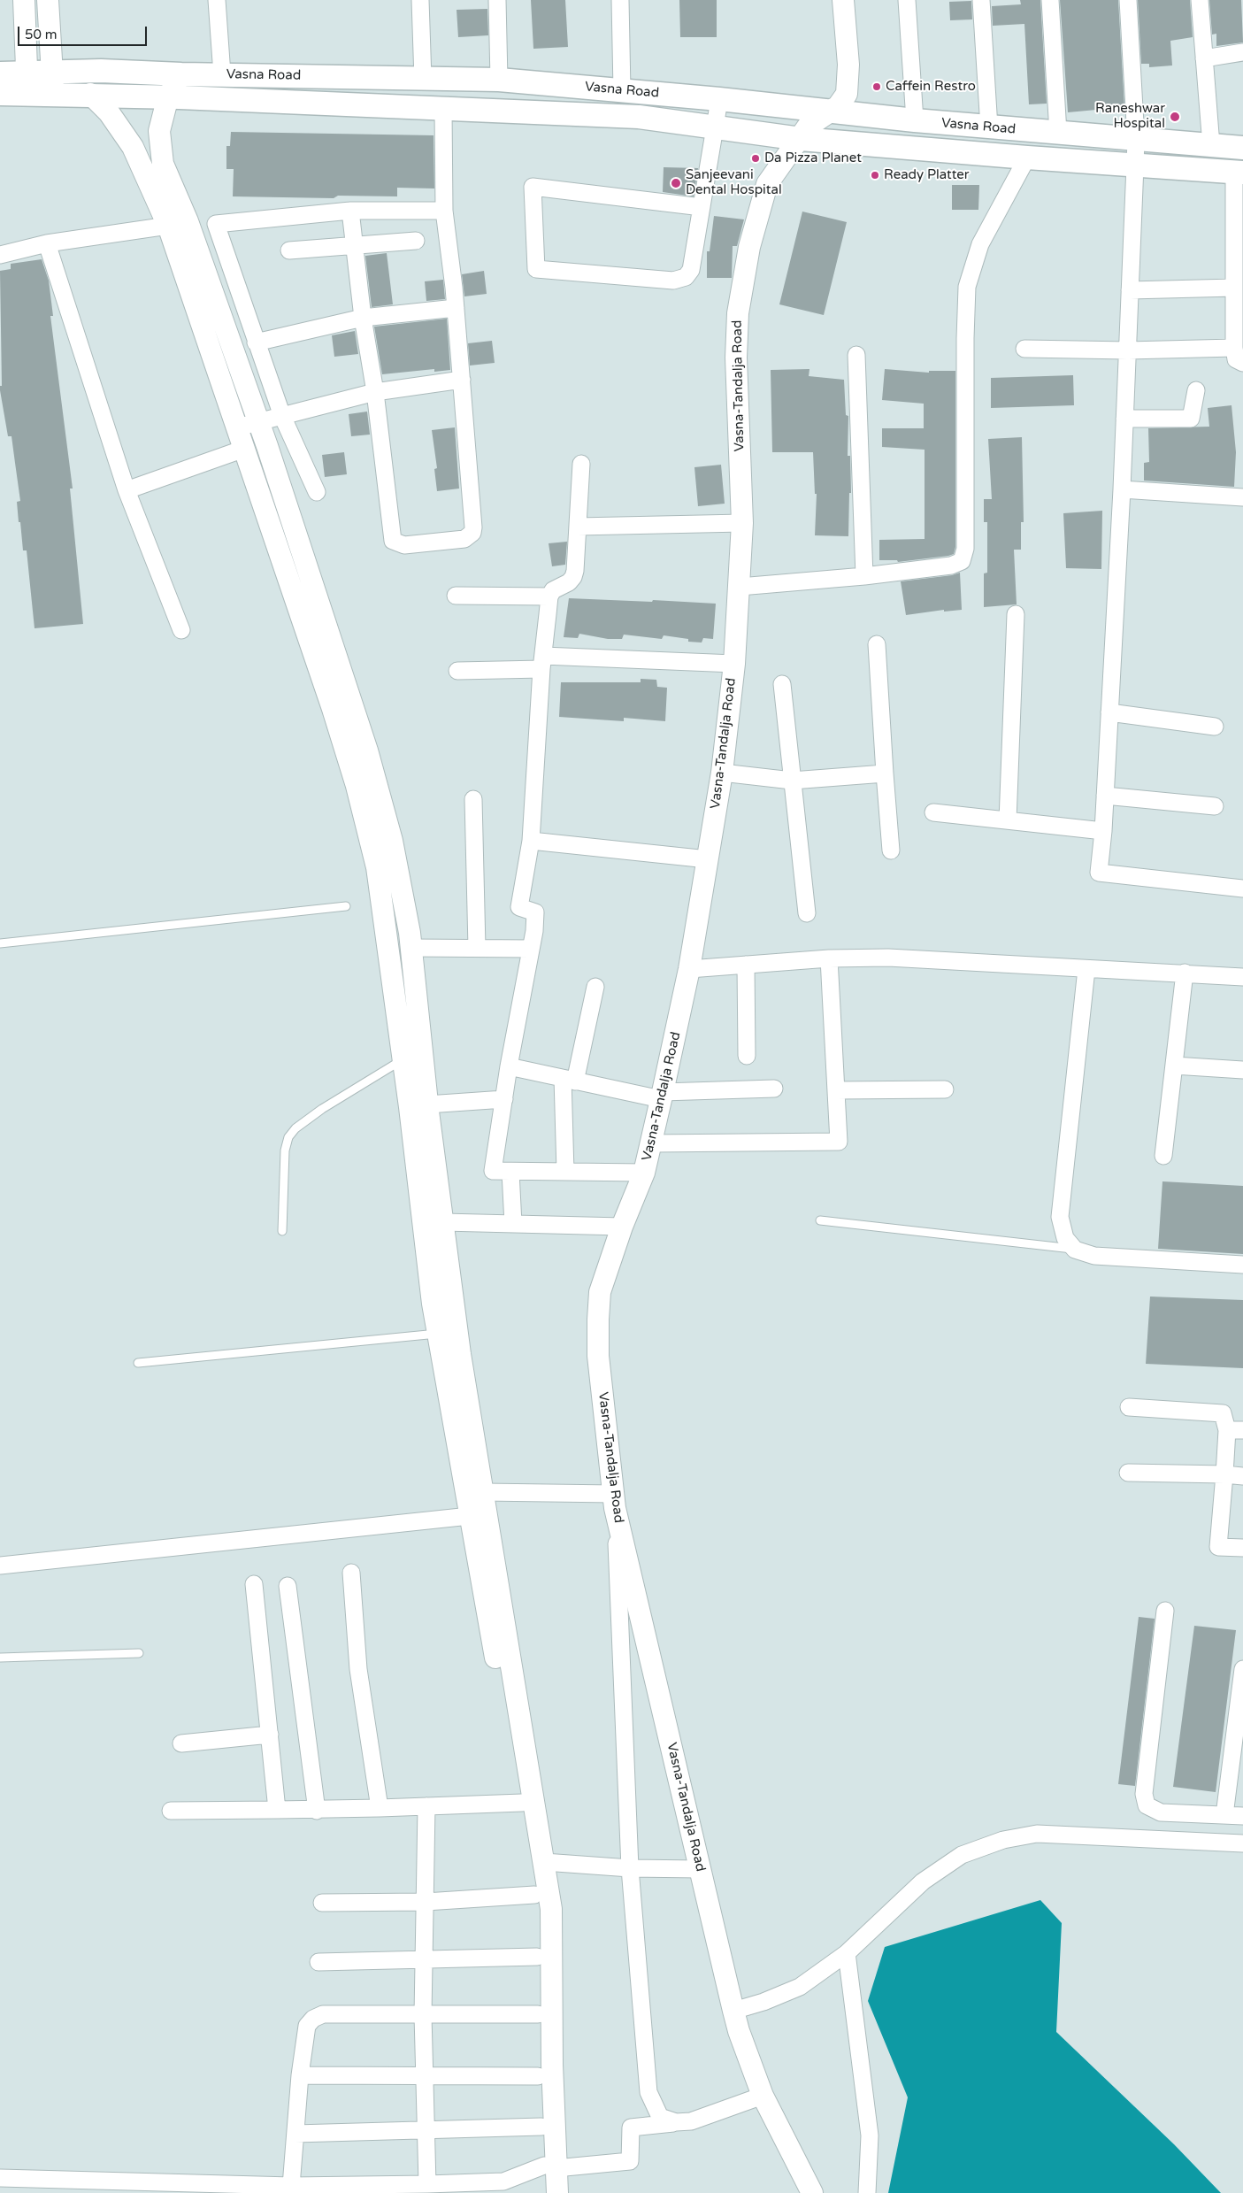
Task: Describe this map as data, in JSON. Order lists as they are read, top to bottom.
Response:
{
  "streets": {
    "main road": ["Vasna Road"],
    "street": ["Vasna-Tandalja Road"]
  },
  "crossings": [
    ["Vasna Road", "Vasna-Tandalja Road"]
  ],
  "places": [
    "Caffein Restro",
    "Raneshwar Hospital",
    "Da Pizza Planet",
    "Ready Platter",
    "Sanjeevani Dental Hospital"
  ],
  "scale_bar": "50 m"
}
